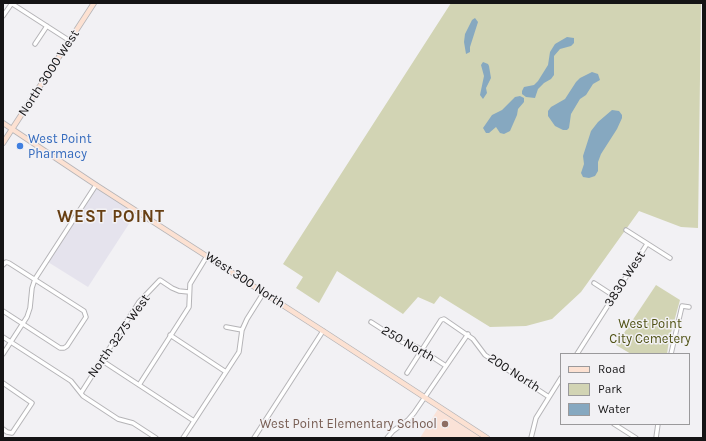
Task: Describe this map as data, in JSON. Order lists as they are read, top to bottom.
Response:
{
  "streets": {
    "main road": ["North 3000 West", "West 300 North"],
    "street": [
      "3830 West",
      "North 3275 West",
      "250 North",
      "200 North"
    ]
  },
  "crossings": [
    ["North 3000 West", "West 300 North"],
    ["250 North", "200 North"]
  ],
  "districts": ["WEST POINT"],
  "parks": ["West Point City Cemetery"],
  "places": ["West Point Pharmacy", "West Point Elementary School"],
  "legend": ["Road", "Park", "Water"]
}
